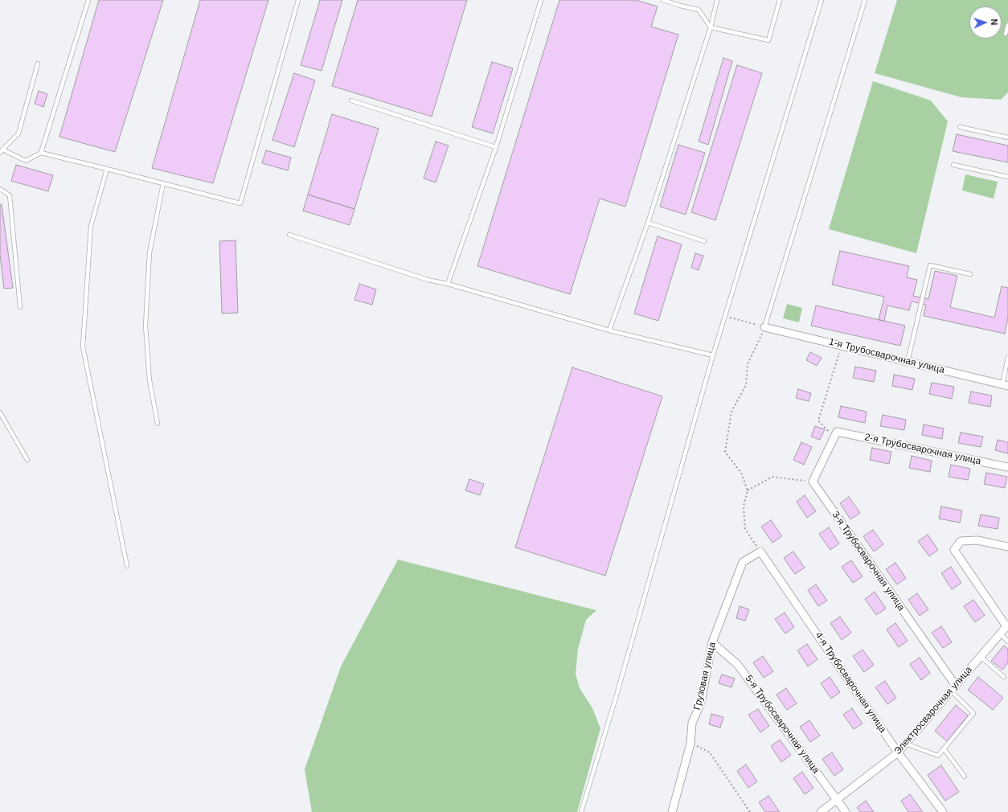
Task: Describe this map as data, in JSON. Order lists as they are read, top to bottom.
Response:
{
  "streets": {
    "street": [
      "1-я Трубосварочная улица",
      "2-я Трубосварочная улица",
      "3-я Трубосварочная улица",
      "Грузовая улица",
      "4-я Трубосварочная улица",
      "Электросварочная улица",
      "5-я Трубосварочная улица"
    ]
  },
  "crossings": [
    ["3-я Трубосварочная улица", "Электросварочная улица"],
    ["Грузовая улица", "4-я Трубосварочная улица"],
    ["Грузовая улица", "5-я Трубосварочная улица"],
    ["4-я Трубосварочная улица", "Электросварочная улица"],
    ["Электросварочная улица", "5-я Трубосварочная улица"]
  ],
  "north": "right"
}
